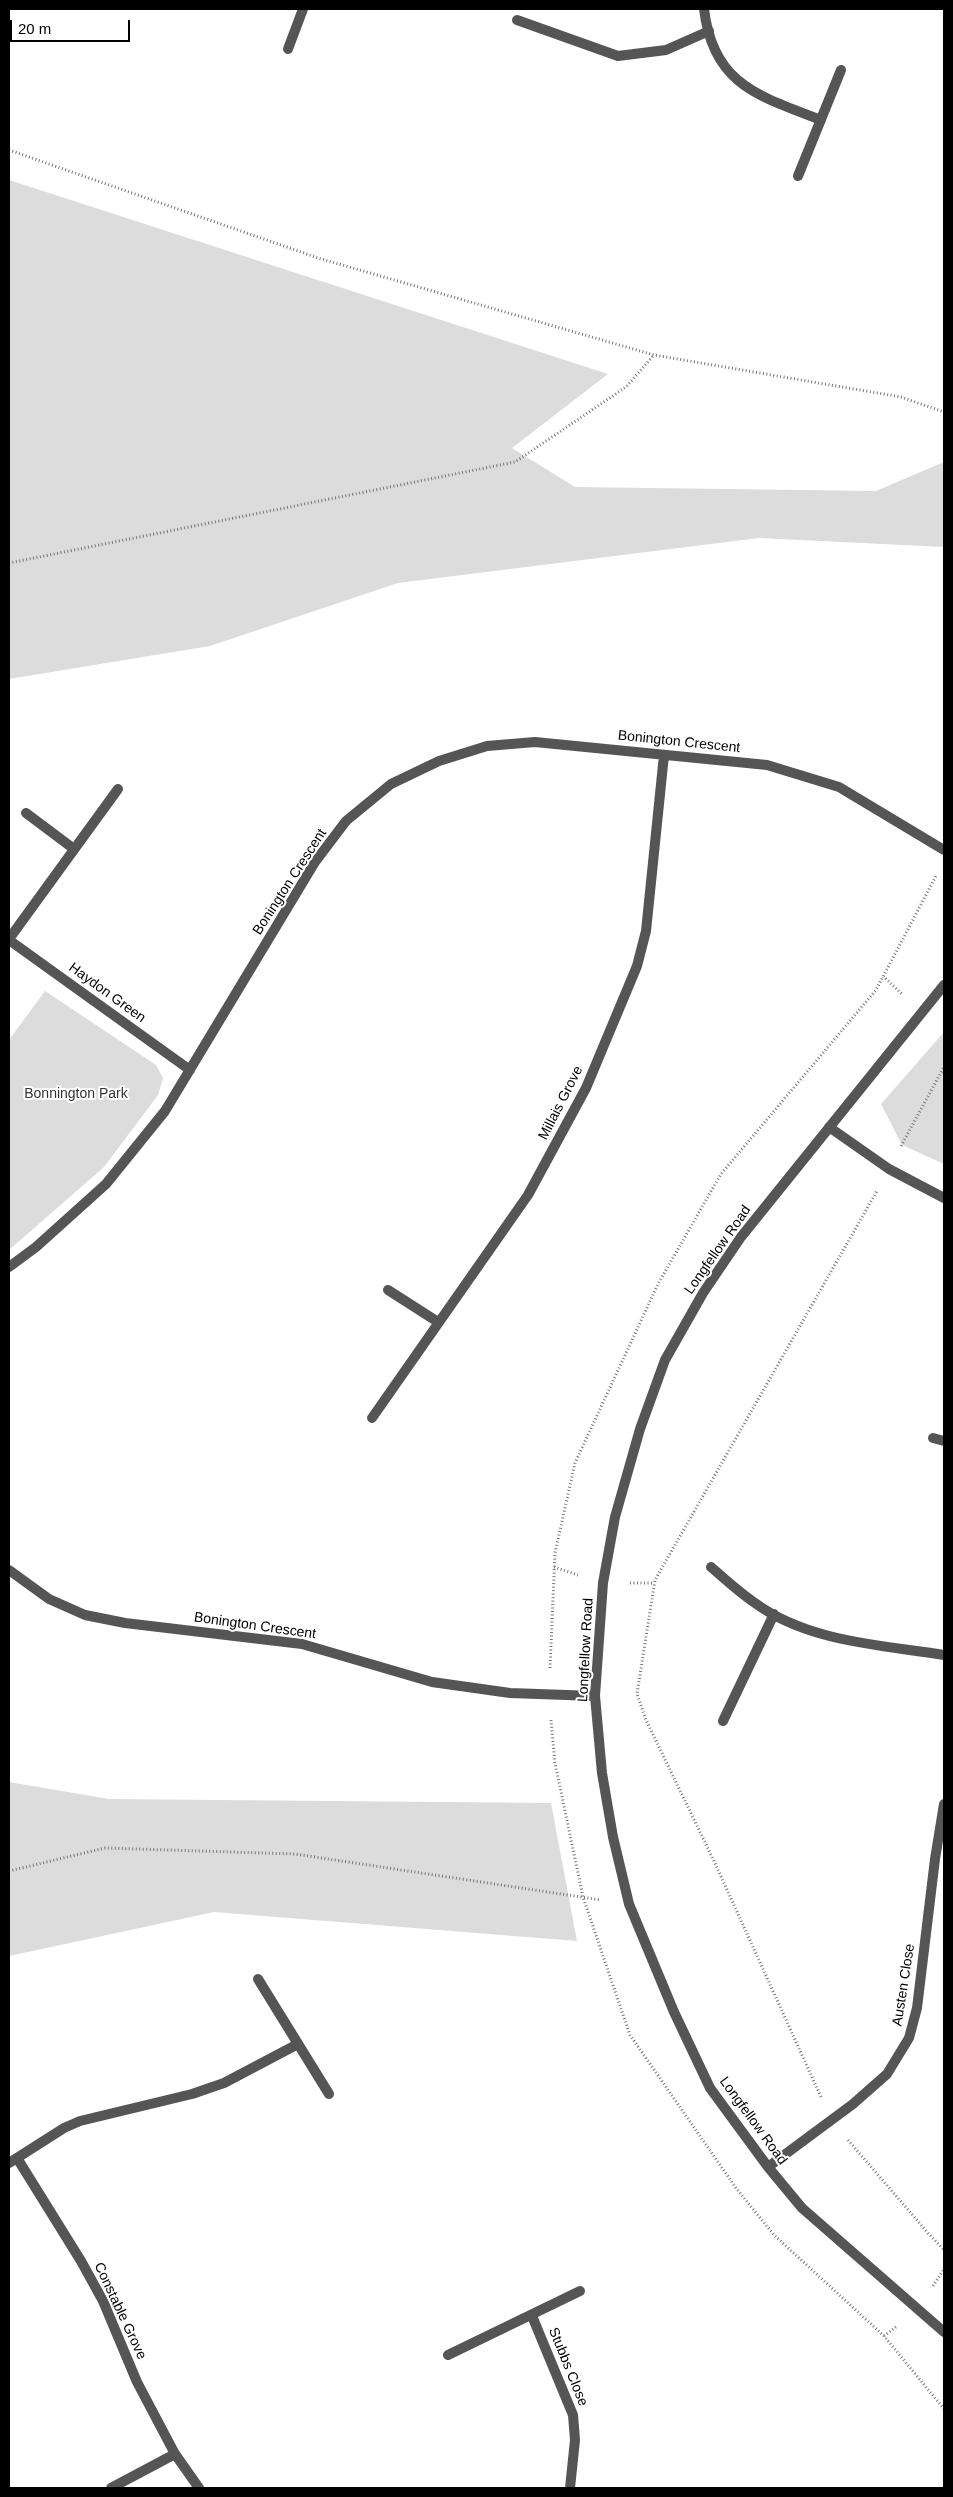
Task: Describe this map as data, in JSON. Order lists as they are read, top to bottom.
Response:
{
  "streets": {
    "street": [
      "Bonington Crescent",
      "Haydon Green",
      "Millais Grove",
      "Longfellow Road",
      "Austen Close",
      "Constable Grove",
      "Stubbs Close"
    ]
  },
  "crossings": [
    ["Bonington Crescent", "Haydon Green"],
    ["Bonington Crescent", "Millais Grove"],
    ["Bonington Crescent", "Longfellow Road"],
    ["Longfellow Road", "Austen Close"]
  ],
  "parks": ["Bonnington Park"],
  "scale_bar": "20 m"
}
